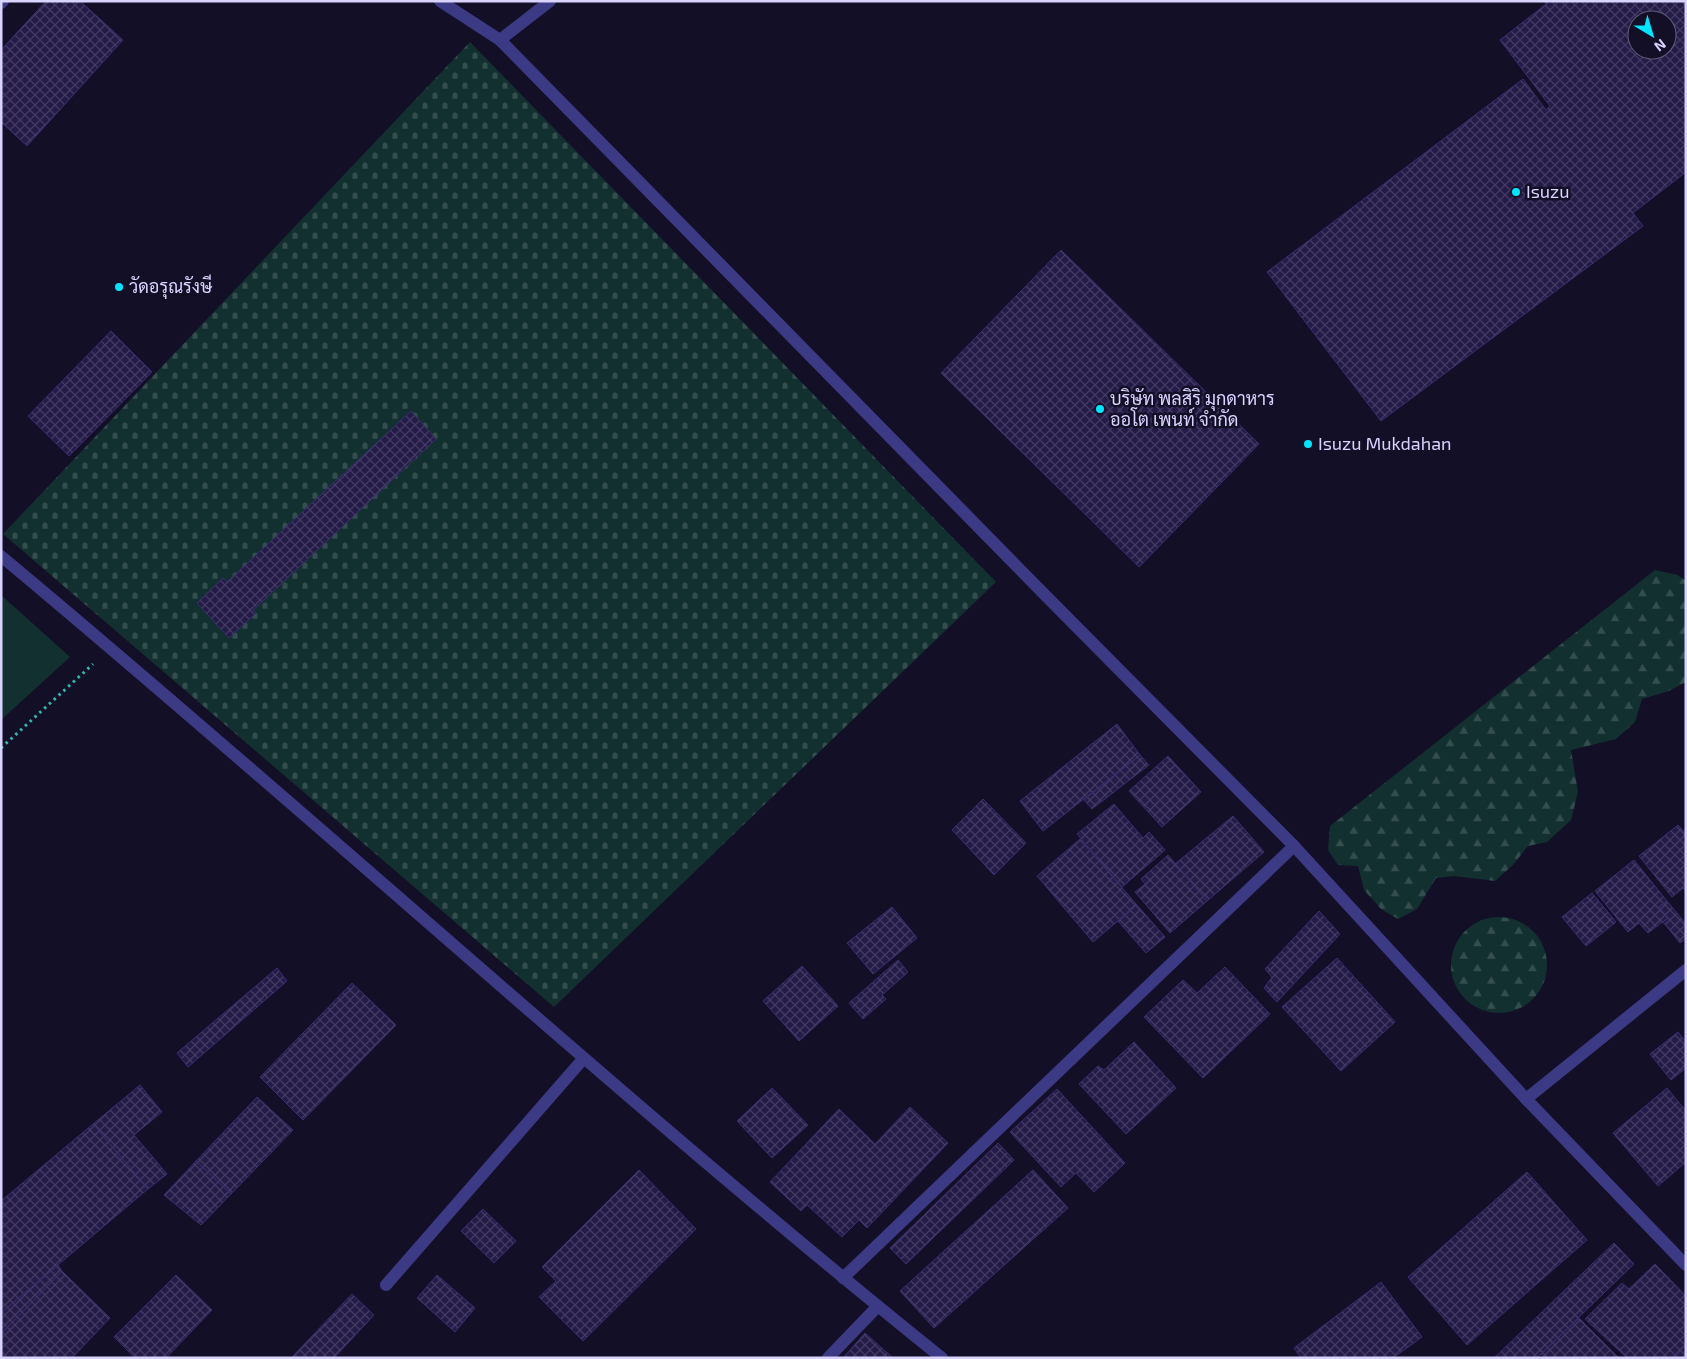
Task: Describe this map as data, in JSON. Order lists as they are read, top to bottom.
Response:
{
  "places": [
    "Isuzu",
    "วัดอรุณรังษี",
    "บริษัท พลสิริ มุกดาหาร ออโต เพนท์ จำกัด",
    "Isuzu Mukdahan"
  ],
  "north": "bottom right"
}
